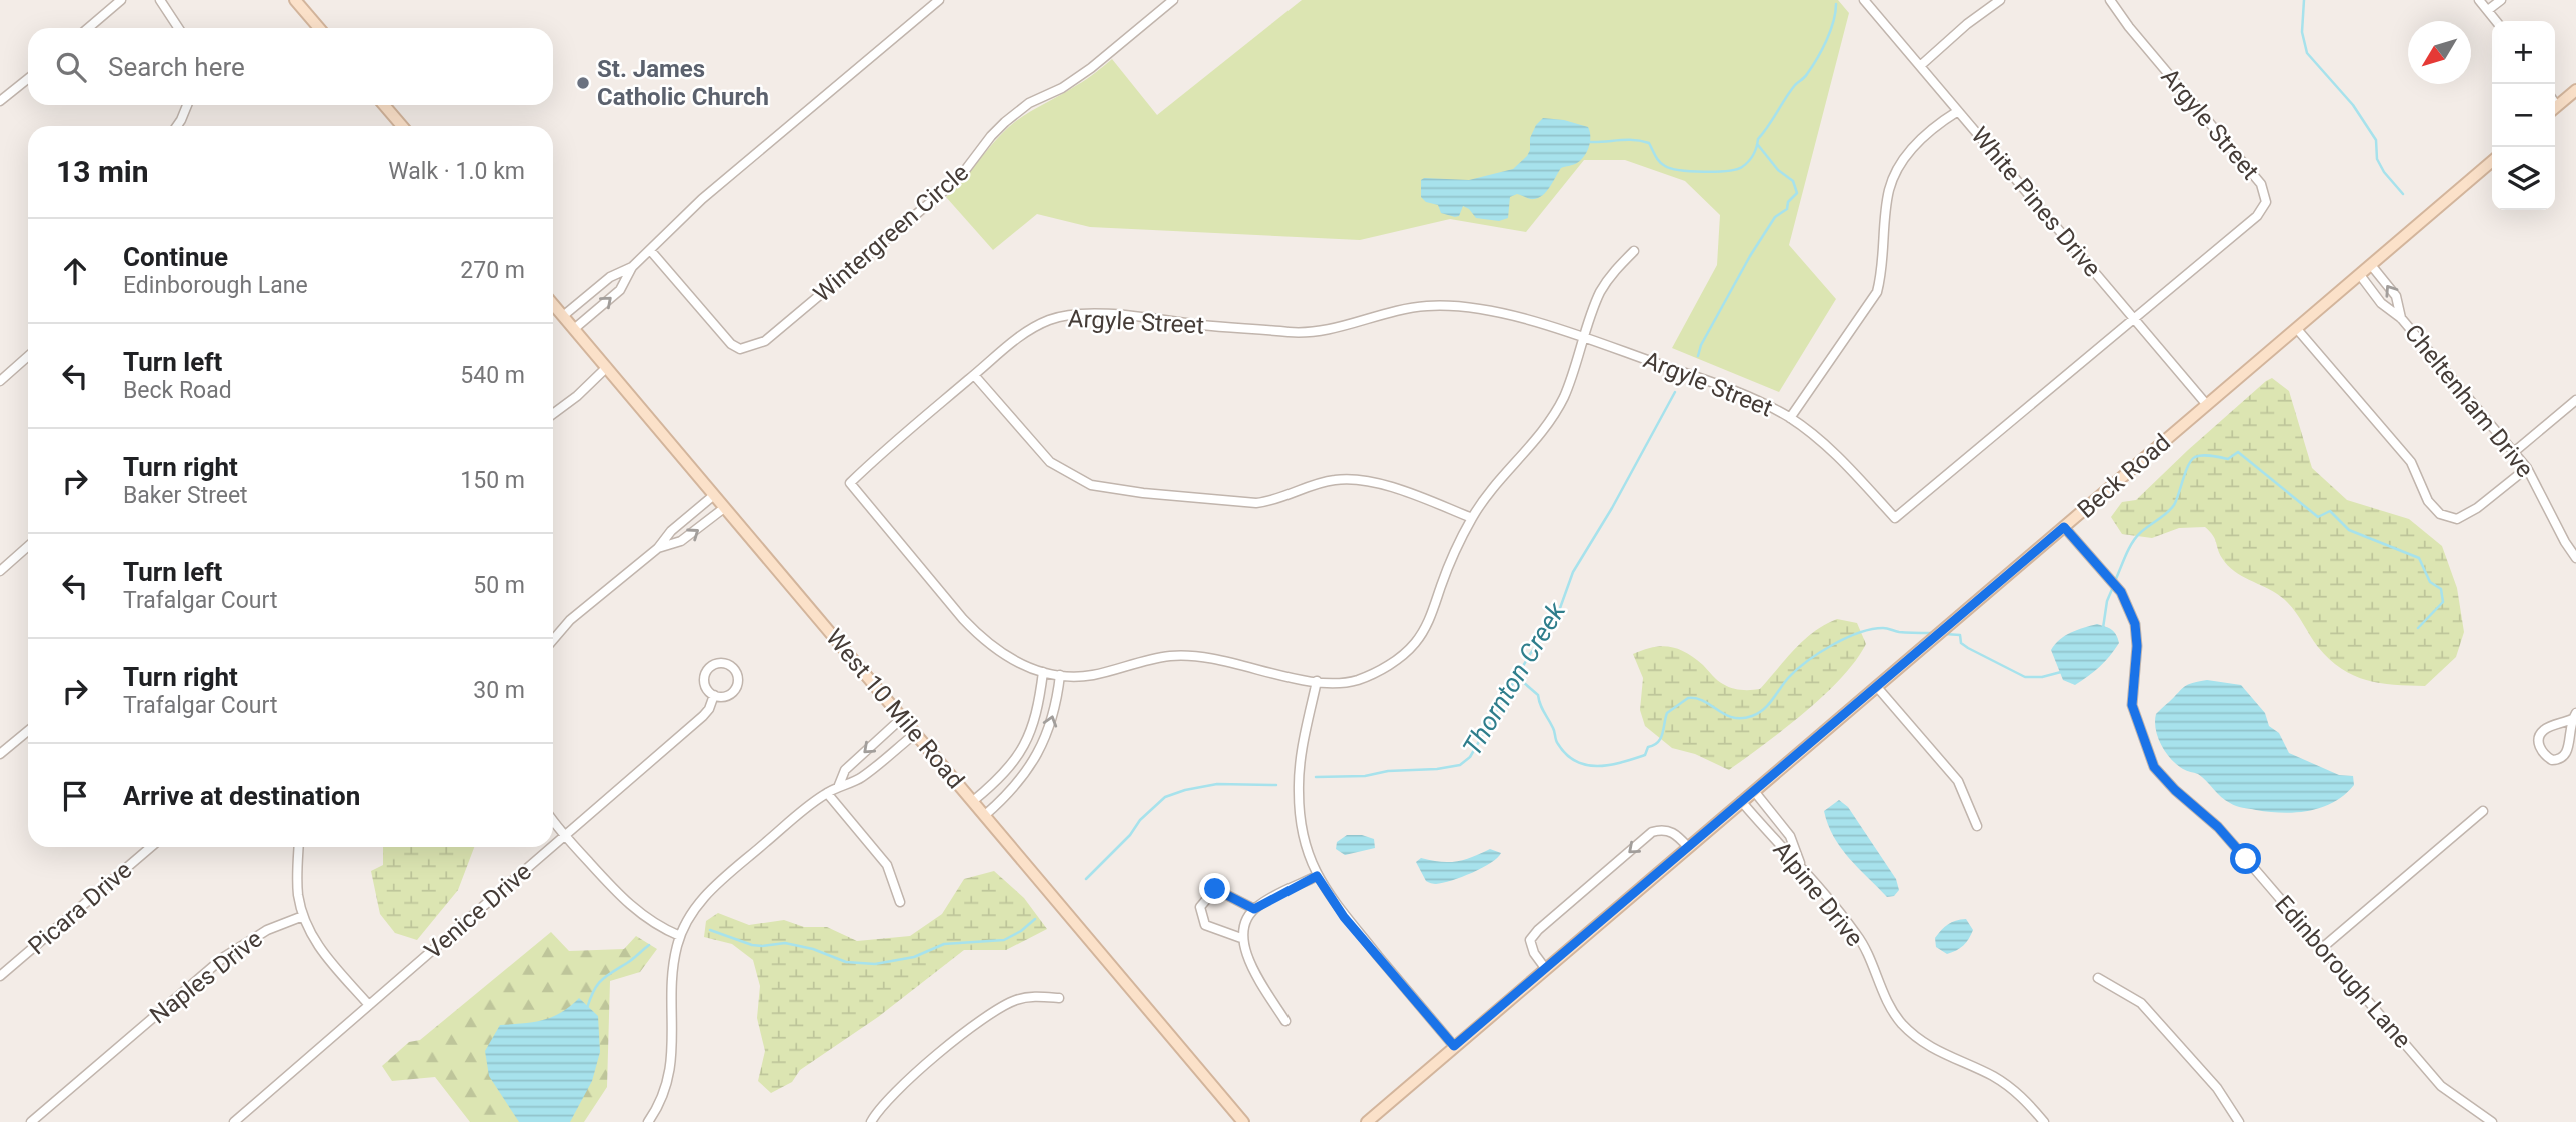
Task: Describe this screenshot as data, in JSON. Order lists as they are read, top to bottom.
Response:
{
  "streets": {
    "main road": ["Beck Road", "West 10 Mile Road"],
    "street": [
      "Argyle Street",
      "White Pines Drive",
      "Wintergreen Circle",
      "Cheltenham Drive",
      "Alpine Drive",
      "Picara Drive",
      "Venice Drive",
      "Edinborough Lane",
      "Naples Drive"
    ]
  },
  "crossings": [
    ["Argyle Street", "White Pines Drive"],
    ["White Pines Drive", "Beck Road"],
    ["Cheltenham Drive", "Beck Road"],
    ["Beck Road", "Alpine Drive"],
    ["Beck Road", "Edinborough Lane"]
  ],
  "water": ["Thornton Creek"],
  "places": ["St. James Catholic Church"],
  "north": "bottom left",
  "page": {
    "map_buttons": ["+", "−"],
    "search": "Search here",
    "heading": ["13 min", "Walk · 1.0 km"],
    "list": [
      ["Continue", "Edinborough Lane", "270 m"],
      ["Turn left", "Beck Road", "540 m"],
      ["Turn right", "Baker Street", "150 m"],
      ["Turn left", "Trafalgar Court", "50 m"],
      ["Turn right", "Trafalgar Court", "30 m"],
      "Arrive at destination"
    ]
  }
}
